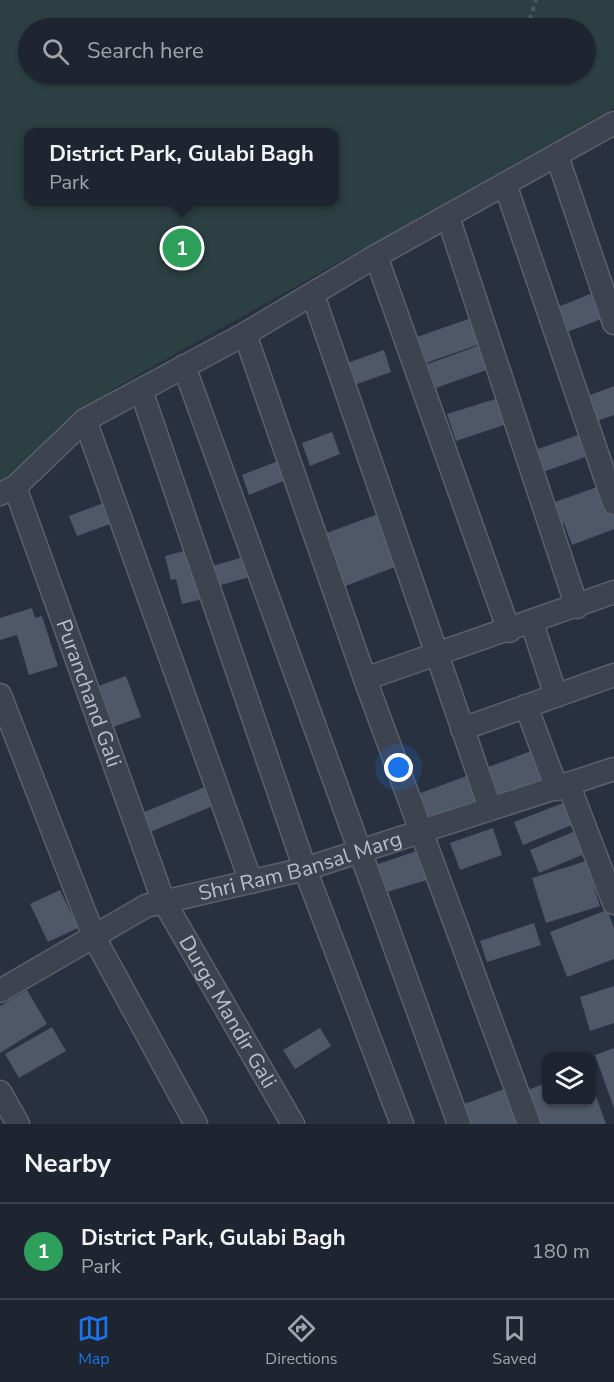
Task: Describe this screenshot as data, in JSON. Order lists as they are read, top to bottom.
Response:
{
  "streets": {
    "street": ["Puranchand Gali", "Shri Ram Bansal Marg", "Durga Mandir Gali"]
  },
  "crossings": [
    ["Puranchand Gali", "Shri Ram Bansal Marg"],
    ["Puranchand Gali", "Durga Mandir Gali"],
    ["Shri Ram Bansal Marg", "Durga Mandir Gali"]
  ],
  "page": {
    "search": "Search here",
    "popup": ["District Park, Gulabi Bagh", "Park"],
    "pins": "1",
    "heading": "Nearby",
    "list": [
      {
        "mark": "1",
        "name": "District Park, Gulabi Bagh",
        "note": "Park",
        "value": "180 m"
      }
    ],
    "nav": ["Map", "Directions", "Saved"]
  }
}
